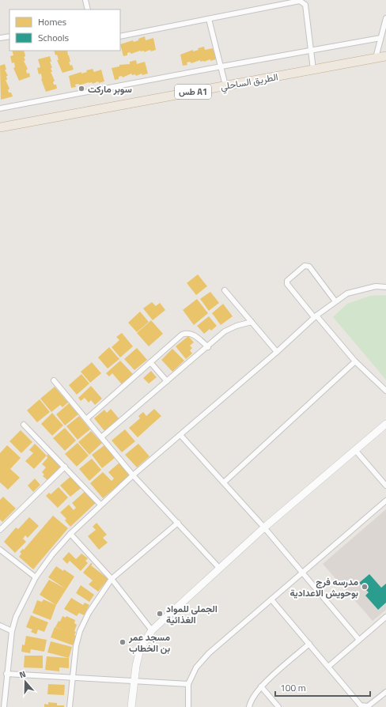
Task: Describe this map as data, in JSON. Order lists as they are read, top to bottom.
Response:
{
  "streets": {
    "highway": ["الطريق الساحلي", "طس A1"]
  },
  "places": [
    "سوبر ماركت",
    "مدرسه فرج بوحويش الاعدادية",
    "الجملي للمواد الغذائية",
    "مسجد عمر بن الخطاب"
  ],
  "legend": ["Homes", "Schools"],
  "scale_bar": "100 m",
  "north": "top"
}
